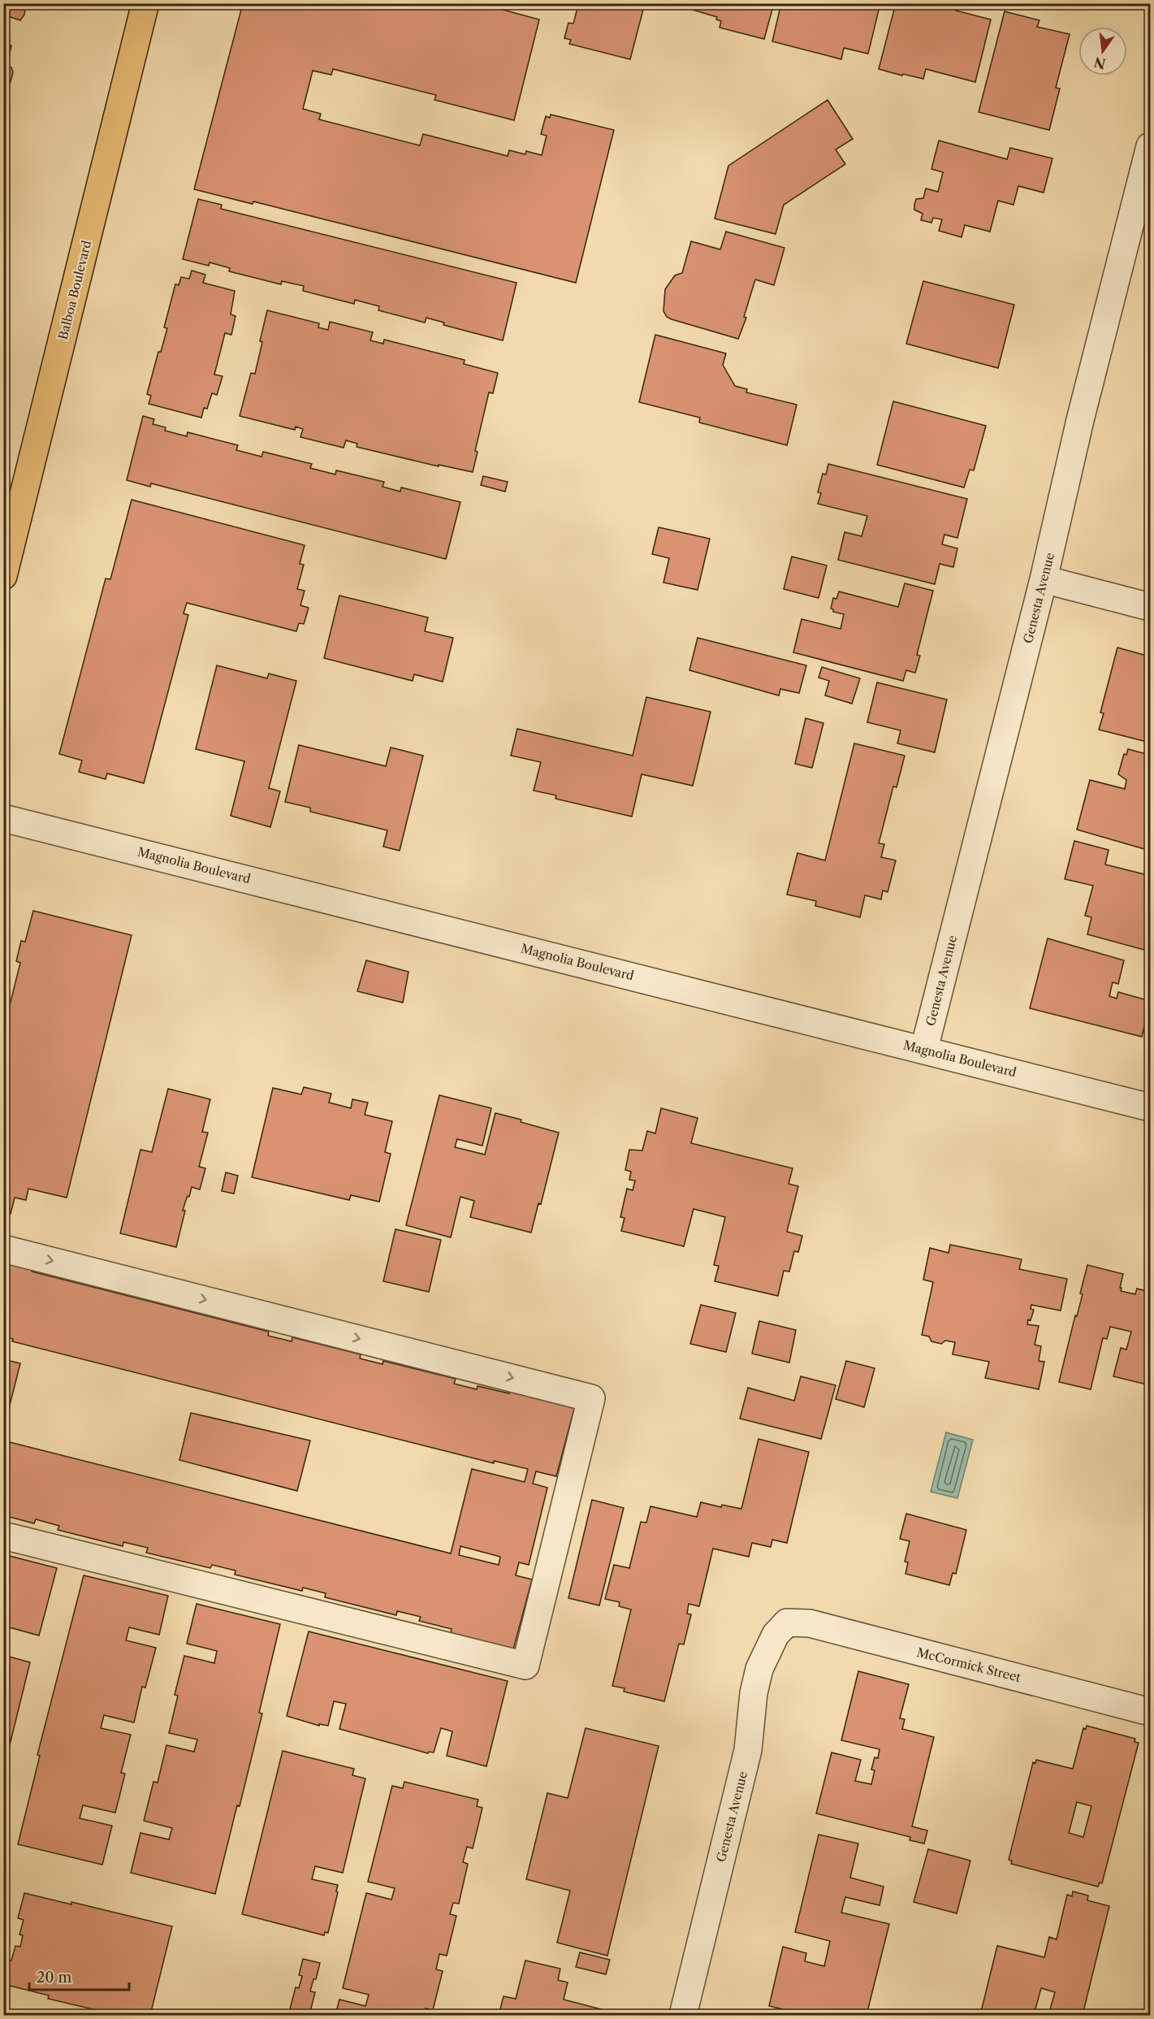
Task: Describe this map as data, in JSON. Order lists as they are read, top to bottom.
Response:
{
  "streets": {
    "main road": ["Balboa Boulevard"],
    "street": ["Genesta Avenue", "Magnolia Boulevard", "McCormick Street"]
  },
  "crossings": [
    ["Genesta Avenue", "Magnolia Boulevard"],
    ["Genesta Avenue", "McCormick Street"]
  ],
  "scale_bar": "20 m",
  "north": "bottom"
}
